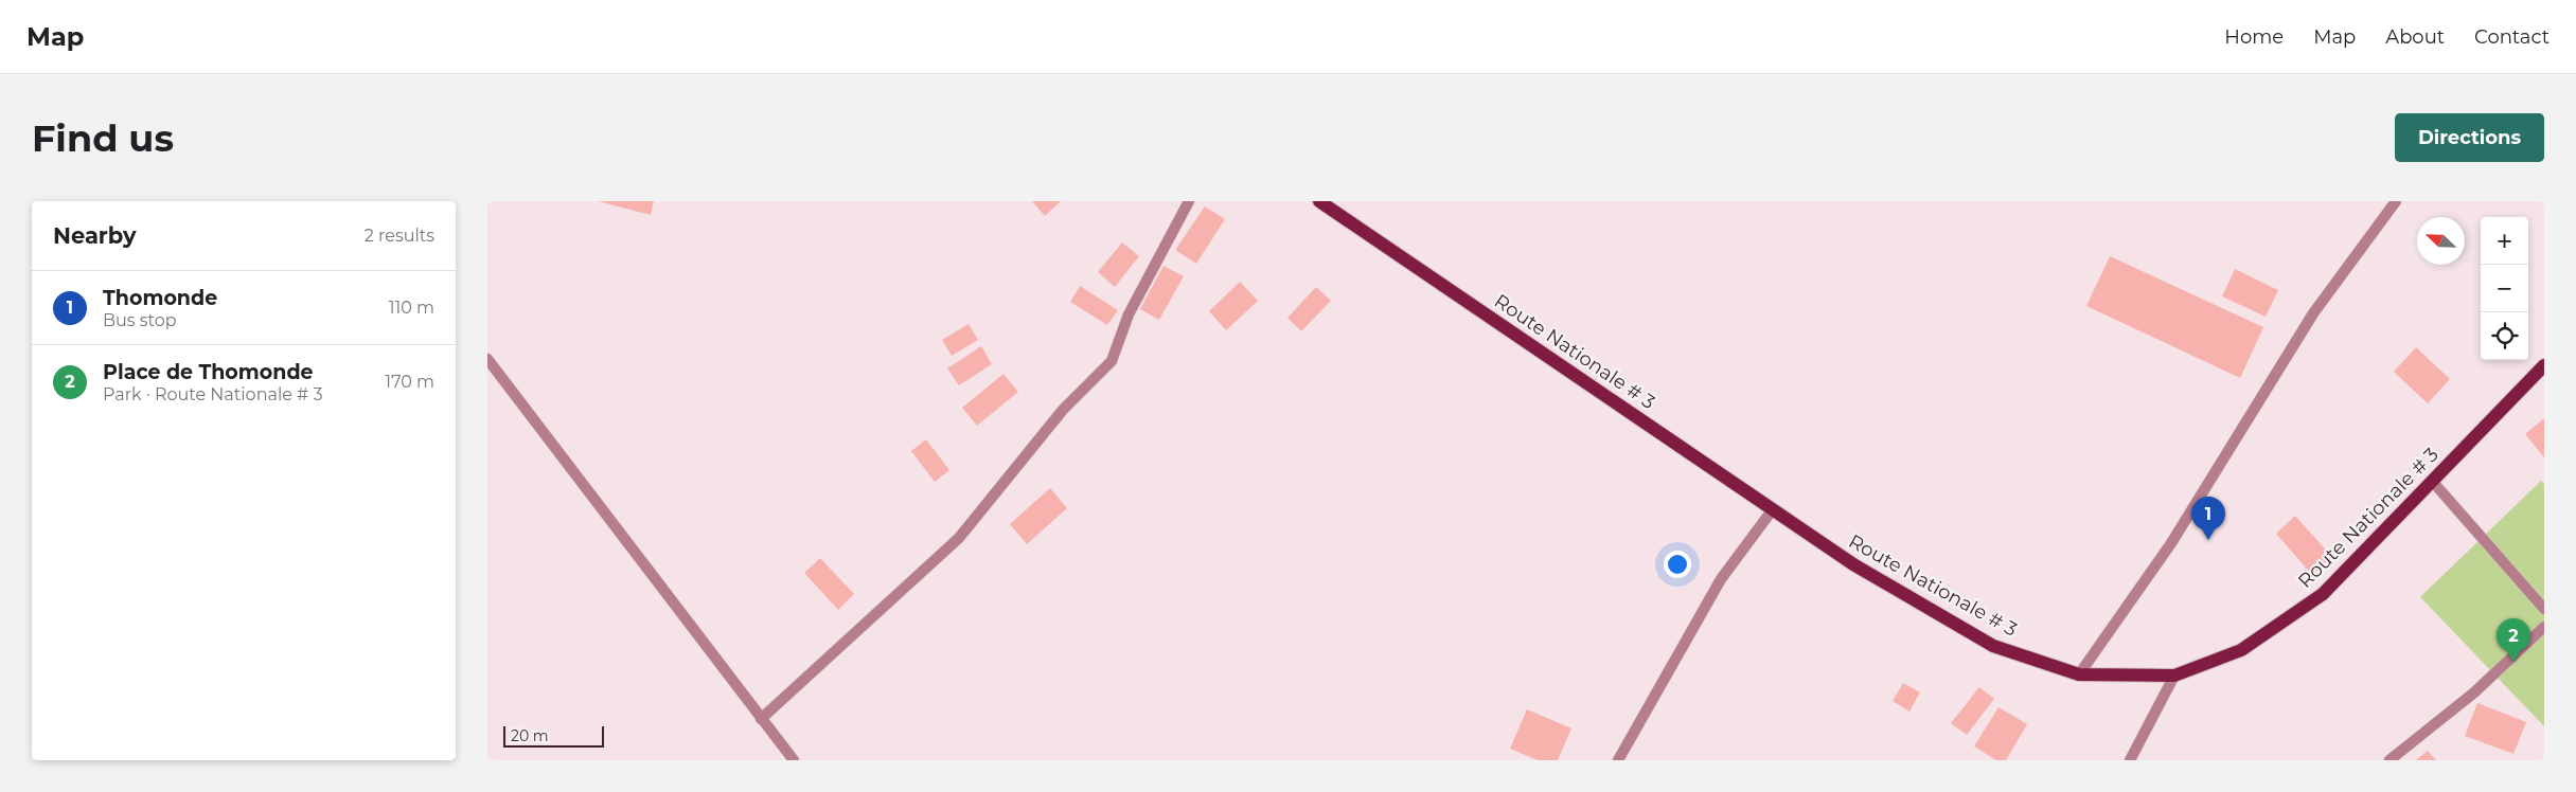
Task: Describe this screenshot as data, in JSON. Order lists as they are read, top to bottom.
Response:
{
  "streets": {
    "main road": ["Route Nationale # 3"]
  },
  "scale_bar": "20 m",
  "north": "top left",
  "page": {
    "header": "Map",
    "nav": [
      "Home",
      "Map",
      "About",
      "Contact"
    ],
    "buttons": "Directions",
    "title": "Find us",
    "heading": ["Nearby", "2 results"],
    "map_buttons": ["+", "−"],
    "list": [
      {
        "mark": "1",
        "name": "Thomonde",
        "note": "Bus stop",
        "value": "110 m"
      },
      {
        "mark": "2",
        "name": "Place de Thomonde",
        "note": "Park · Route Nationale # 3",
        "value": "170 m"
      }
    ],
    "pins": ["1", "2"],
    "scale": "20 m"
  }
}
